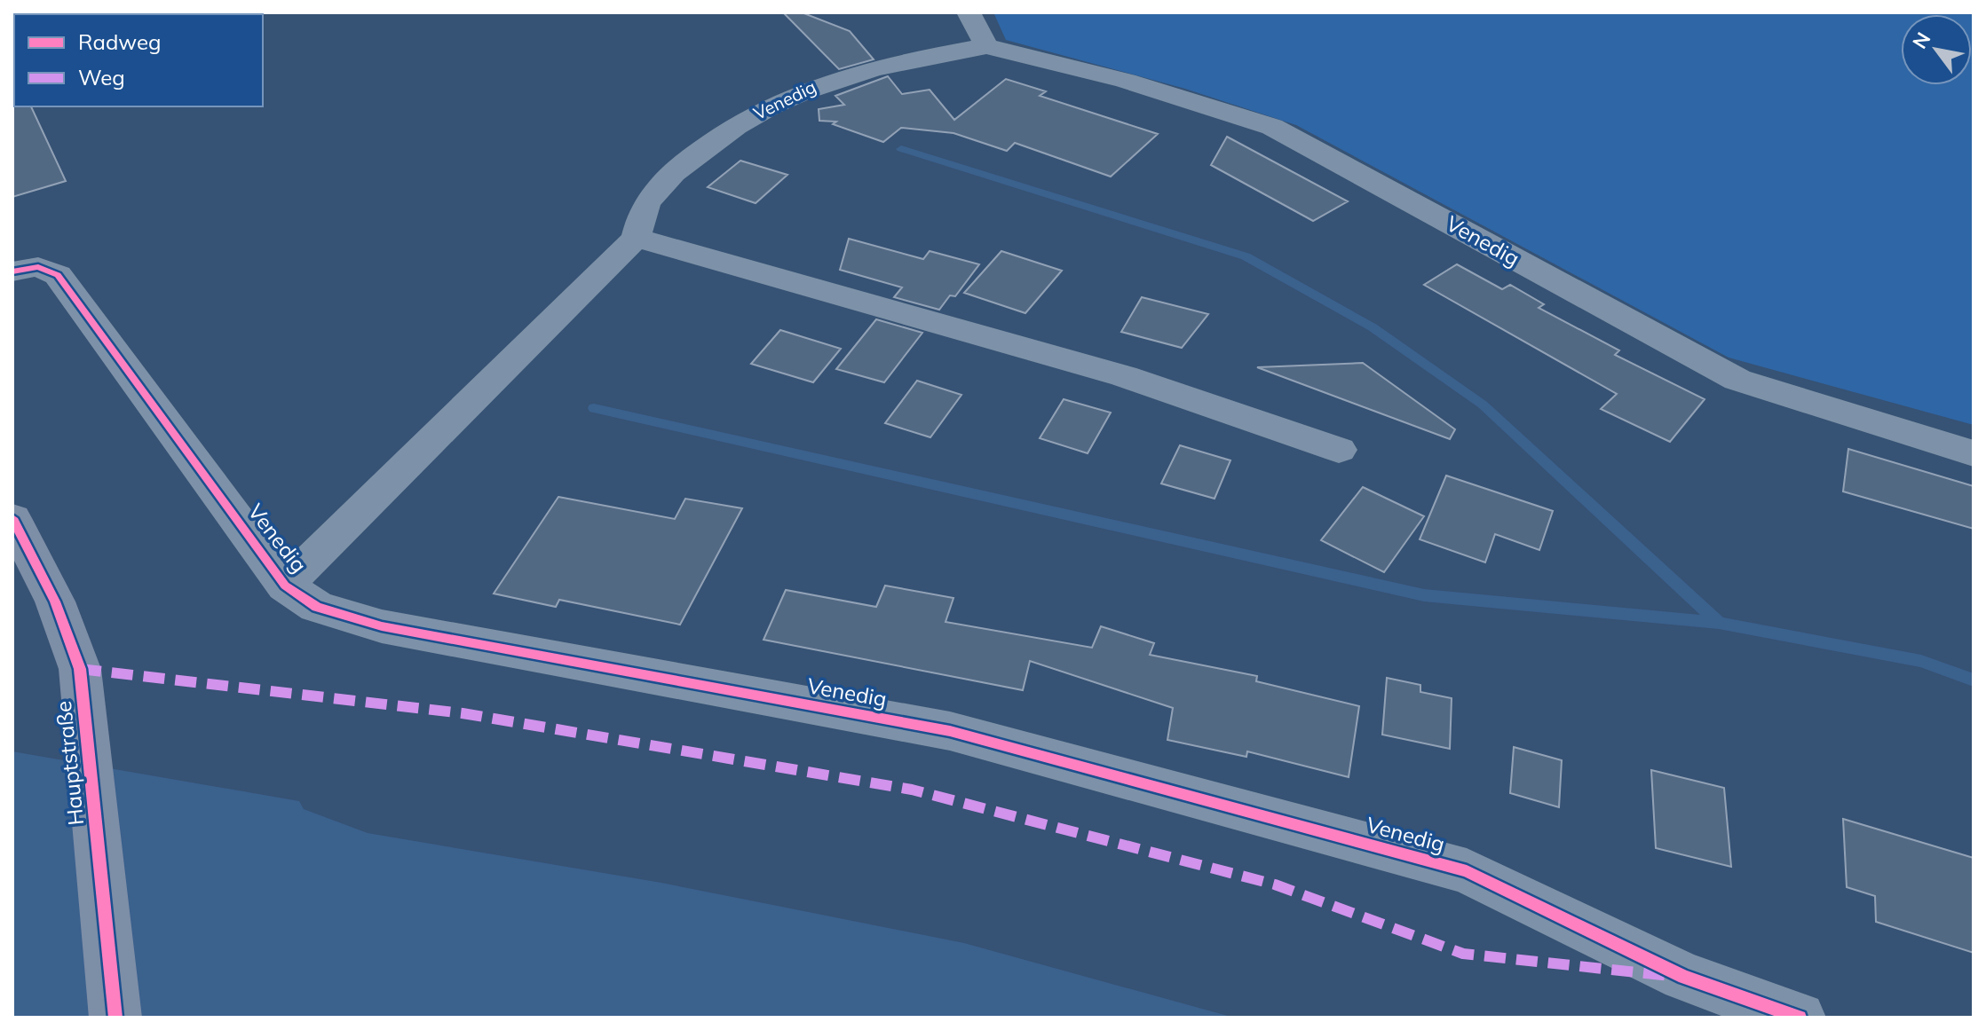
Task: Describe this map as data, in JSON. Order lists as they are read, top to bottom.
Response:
{
  "streets": {
    "main road": ["Hauptstraße"],
    "street": ["Venedig"]
  },
  "legend": ["Radweg", "Weg"],
  "north": "top left"
}
